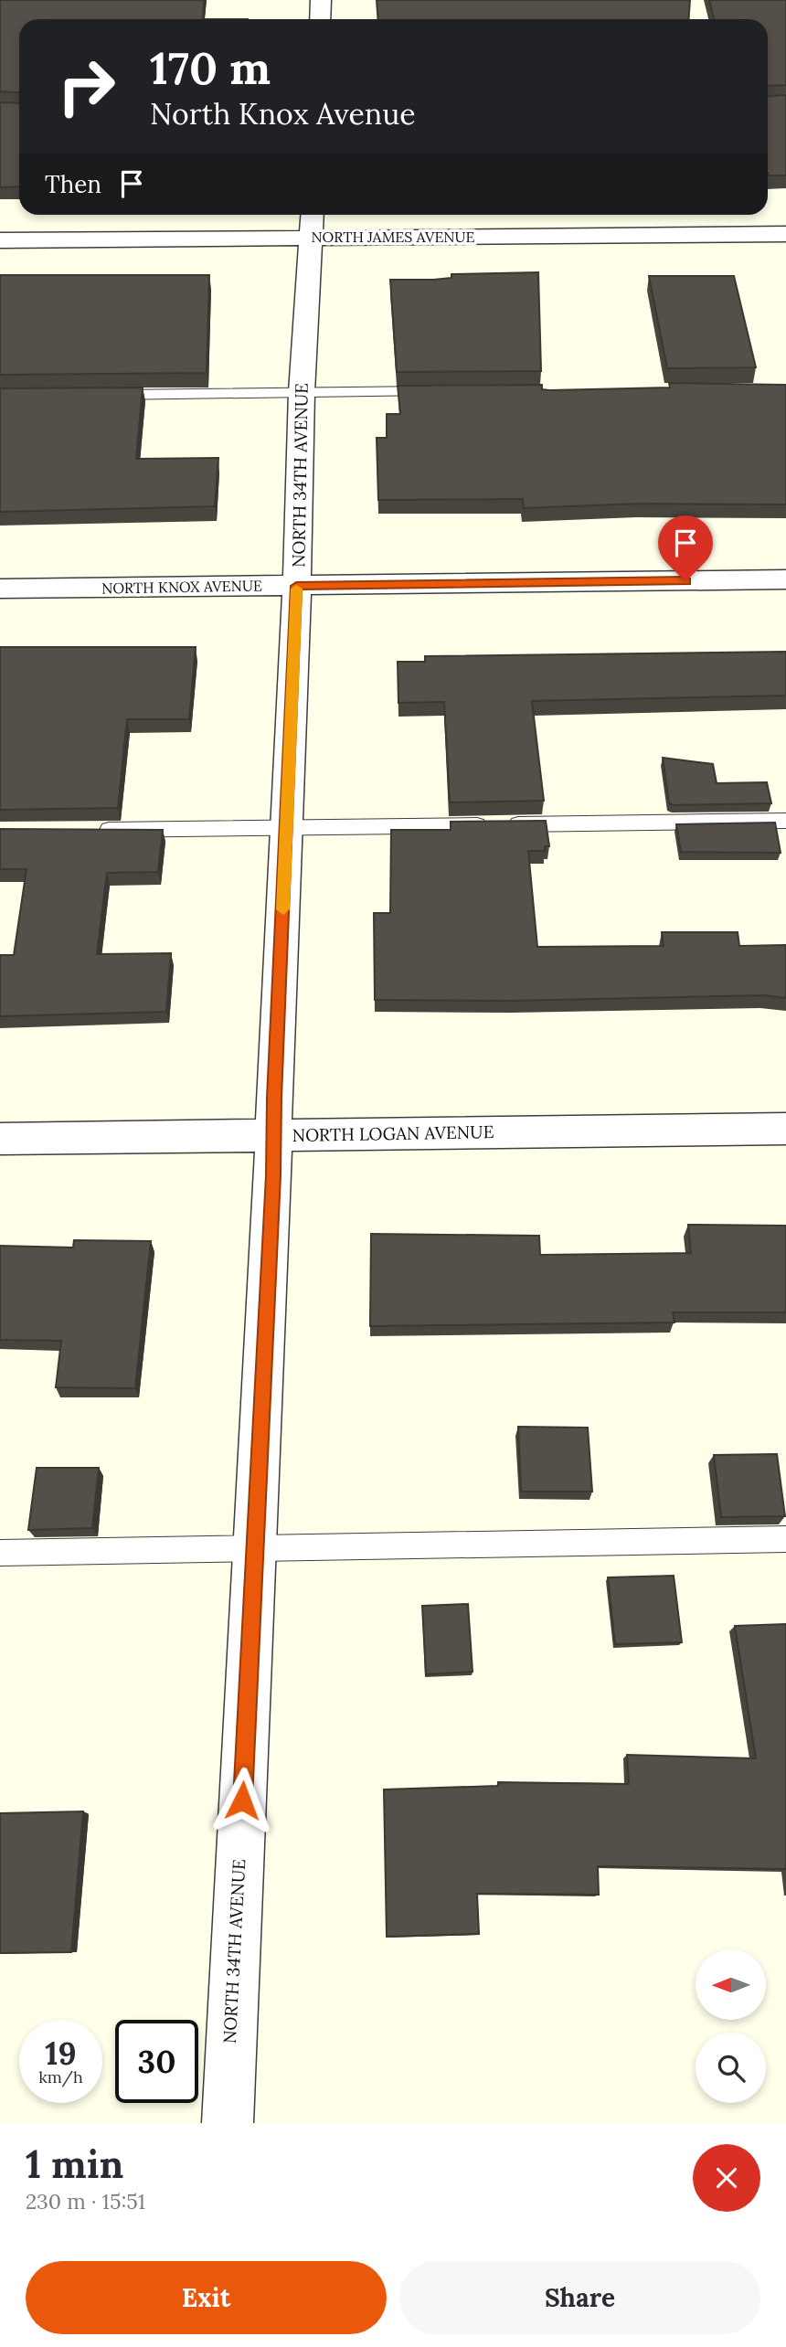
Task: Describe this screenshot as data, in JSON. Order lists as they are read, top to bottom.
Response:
{
  "streets": {
    "street": [
      "NORTH JAMES AVENUE",
      "NORTH 34TH AVENUE",
      "NORTH KNOX AVENUE",
      "NORTH LOGAN AVENUE"
    ]
  },
  "crossings": [
    ["NORTH JAMES AVENUE", "NORTH 34TH AVENUE"],
    ["NORTH 34TH AVENUE", "NORTH KNOX AVENUE"],
    ["NORTH 34TH AVENUE", "NORTH LOGAN AVENUE"]
  ],
  "north": "left",
  "page": {
    "turn": ["170 m", "North Knox Avenue"],
    "then": "Then",
    "speed": "19 km/h",
    "limit": "30",
    "heading": ["1 min", "230 m · 15:51"],
    "buttons": ["Exit", "Share"]
  }
}
